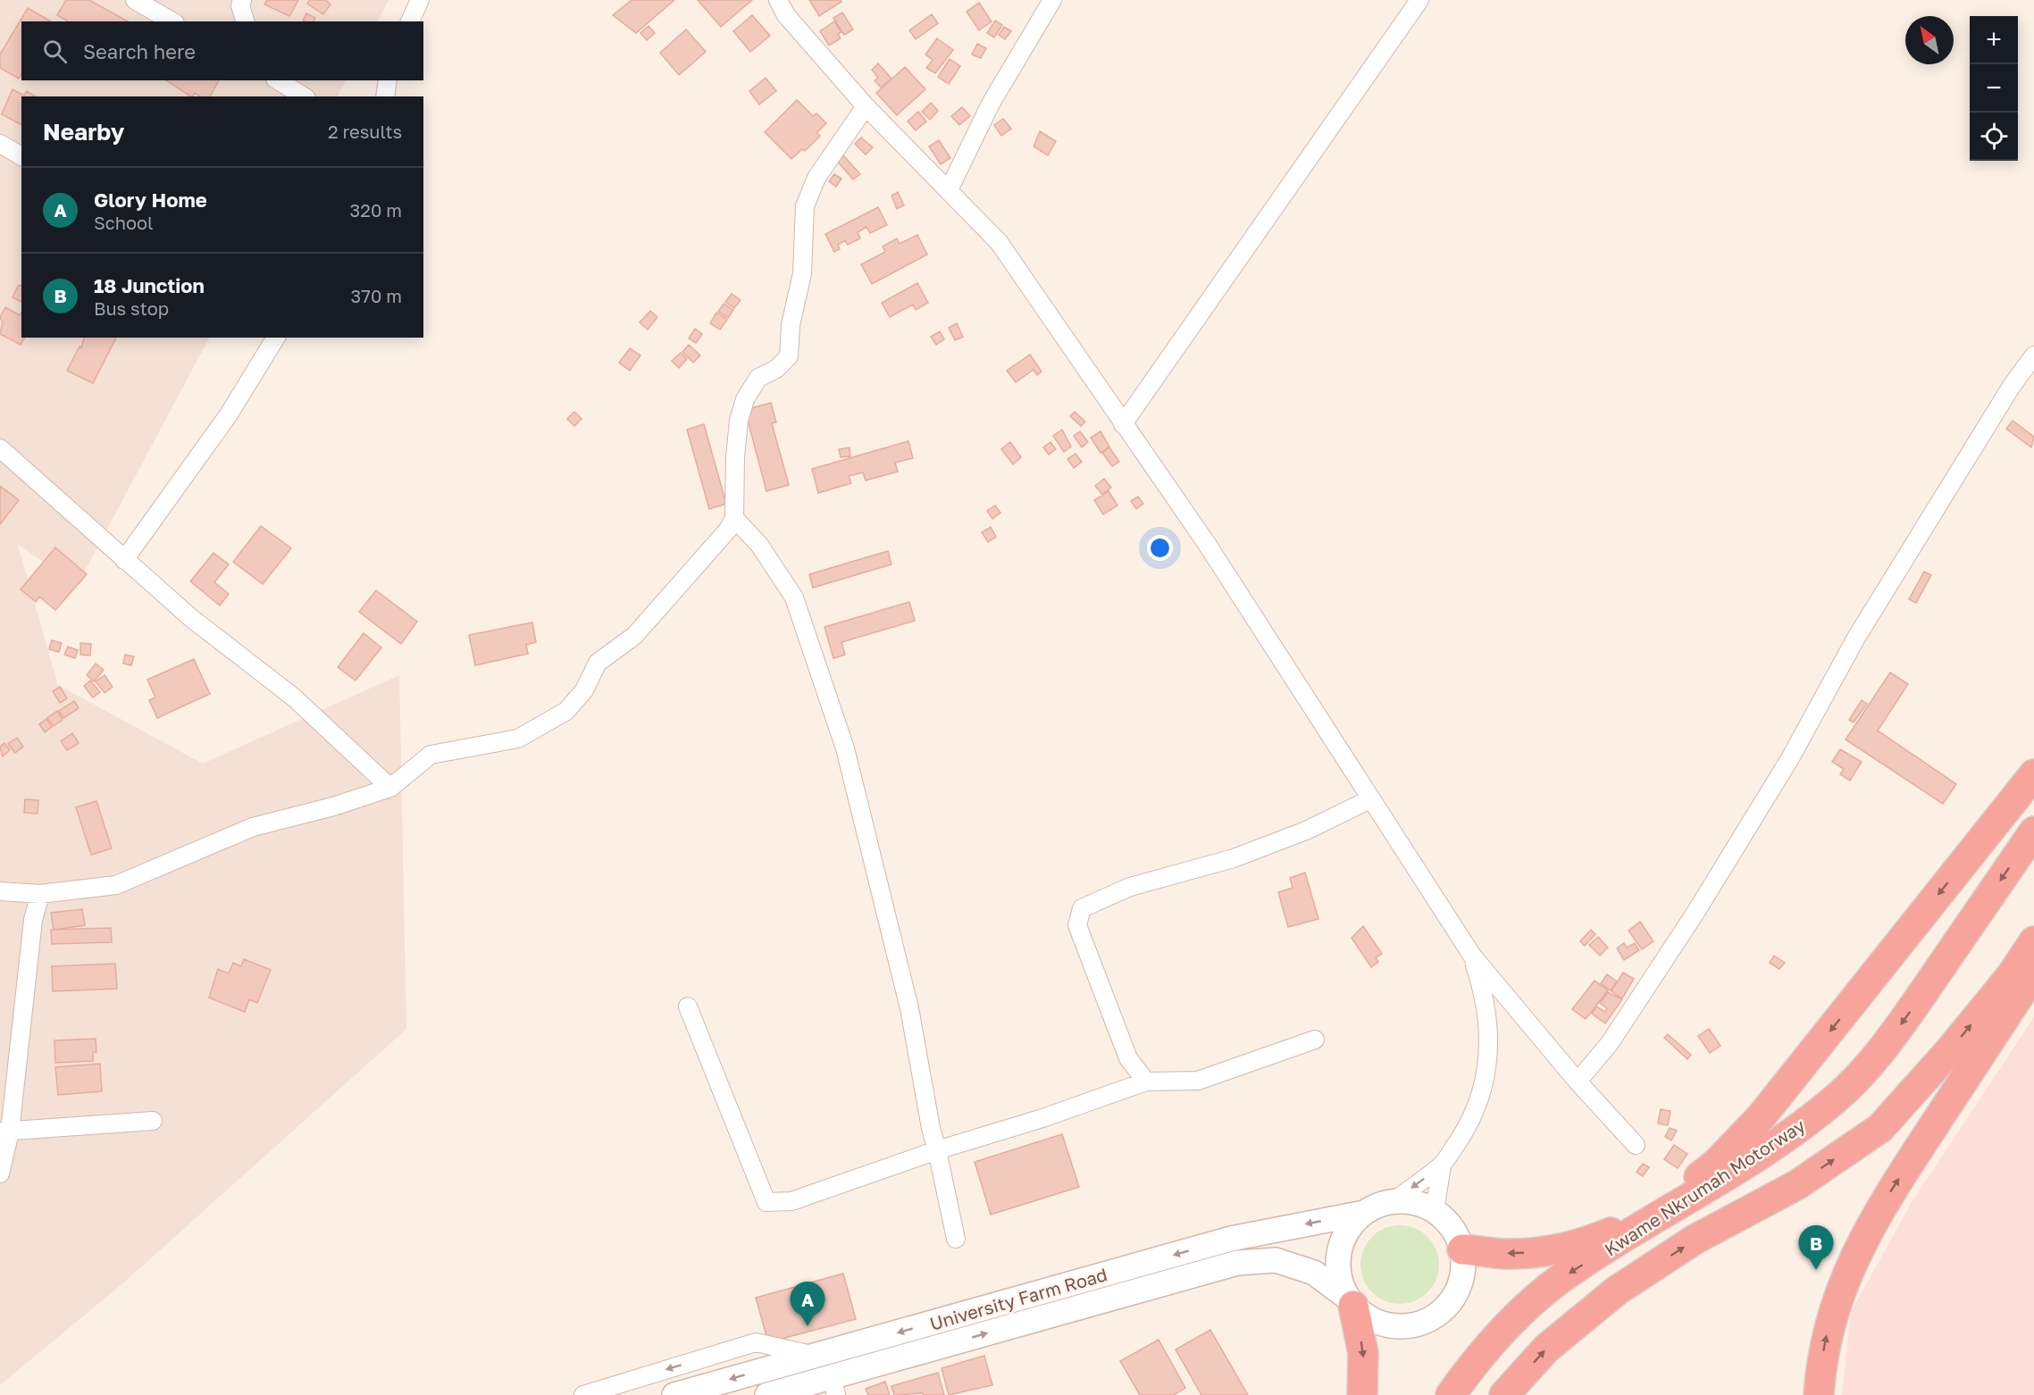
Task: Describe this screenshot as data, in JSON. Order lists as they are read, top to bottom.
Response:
{
  "streets": {
    "highway": ["Kwame Nkrumah Motorway"],
    "street": ["University Farm Road"]
  },
  "north": "top left",
  "page": {
    "map_buttons": ["+", "−"],
    "search": "Search here",
    "heading": ["Nearby", "2 results"],
    "list": [
      {
        "mark": "A",
        "name": "Glory Home",
        "note": "School",
        "value": "320 m"
      },
      {
        "mark": "B",
        "name": "18 Junction",
        "note": "Bus stop",
        "value": "370 m"
      }
    ],
    "pins": ["B", "A"]
  }
}
